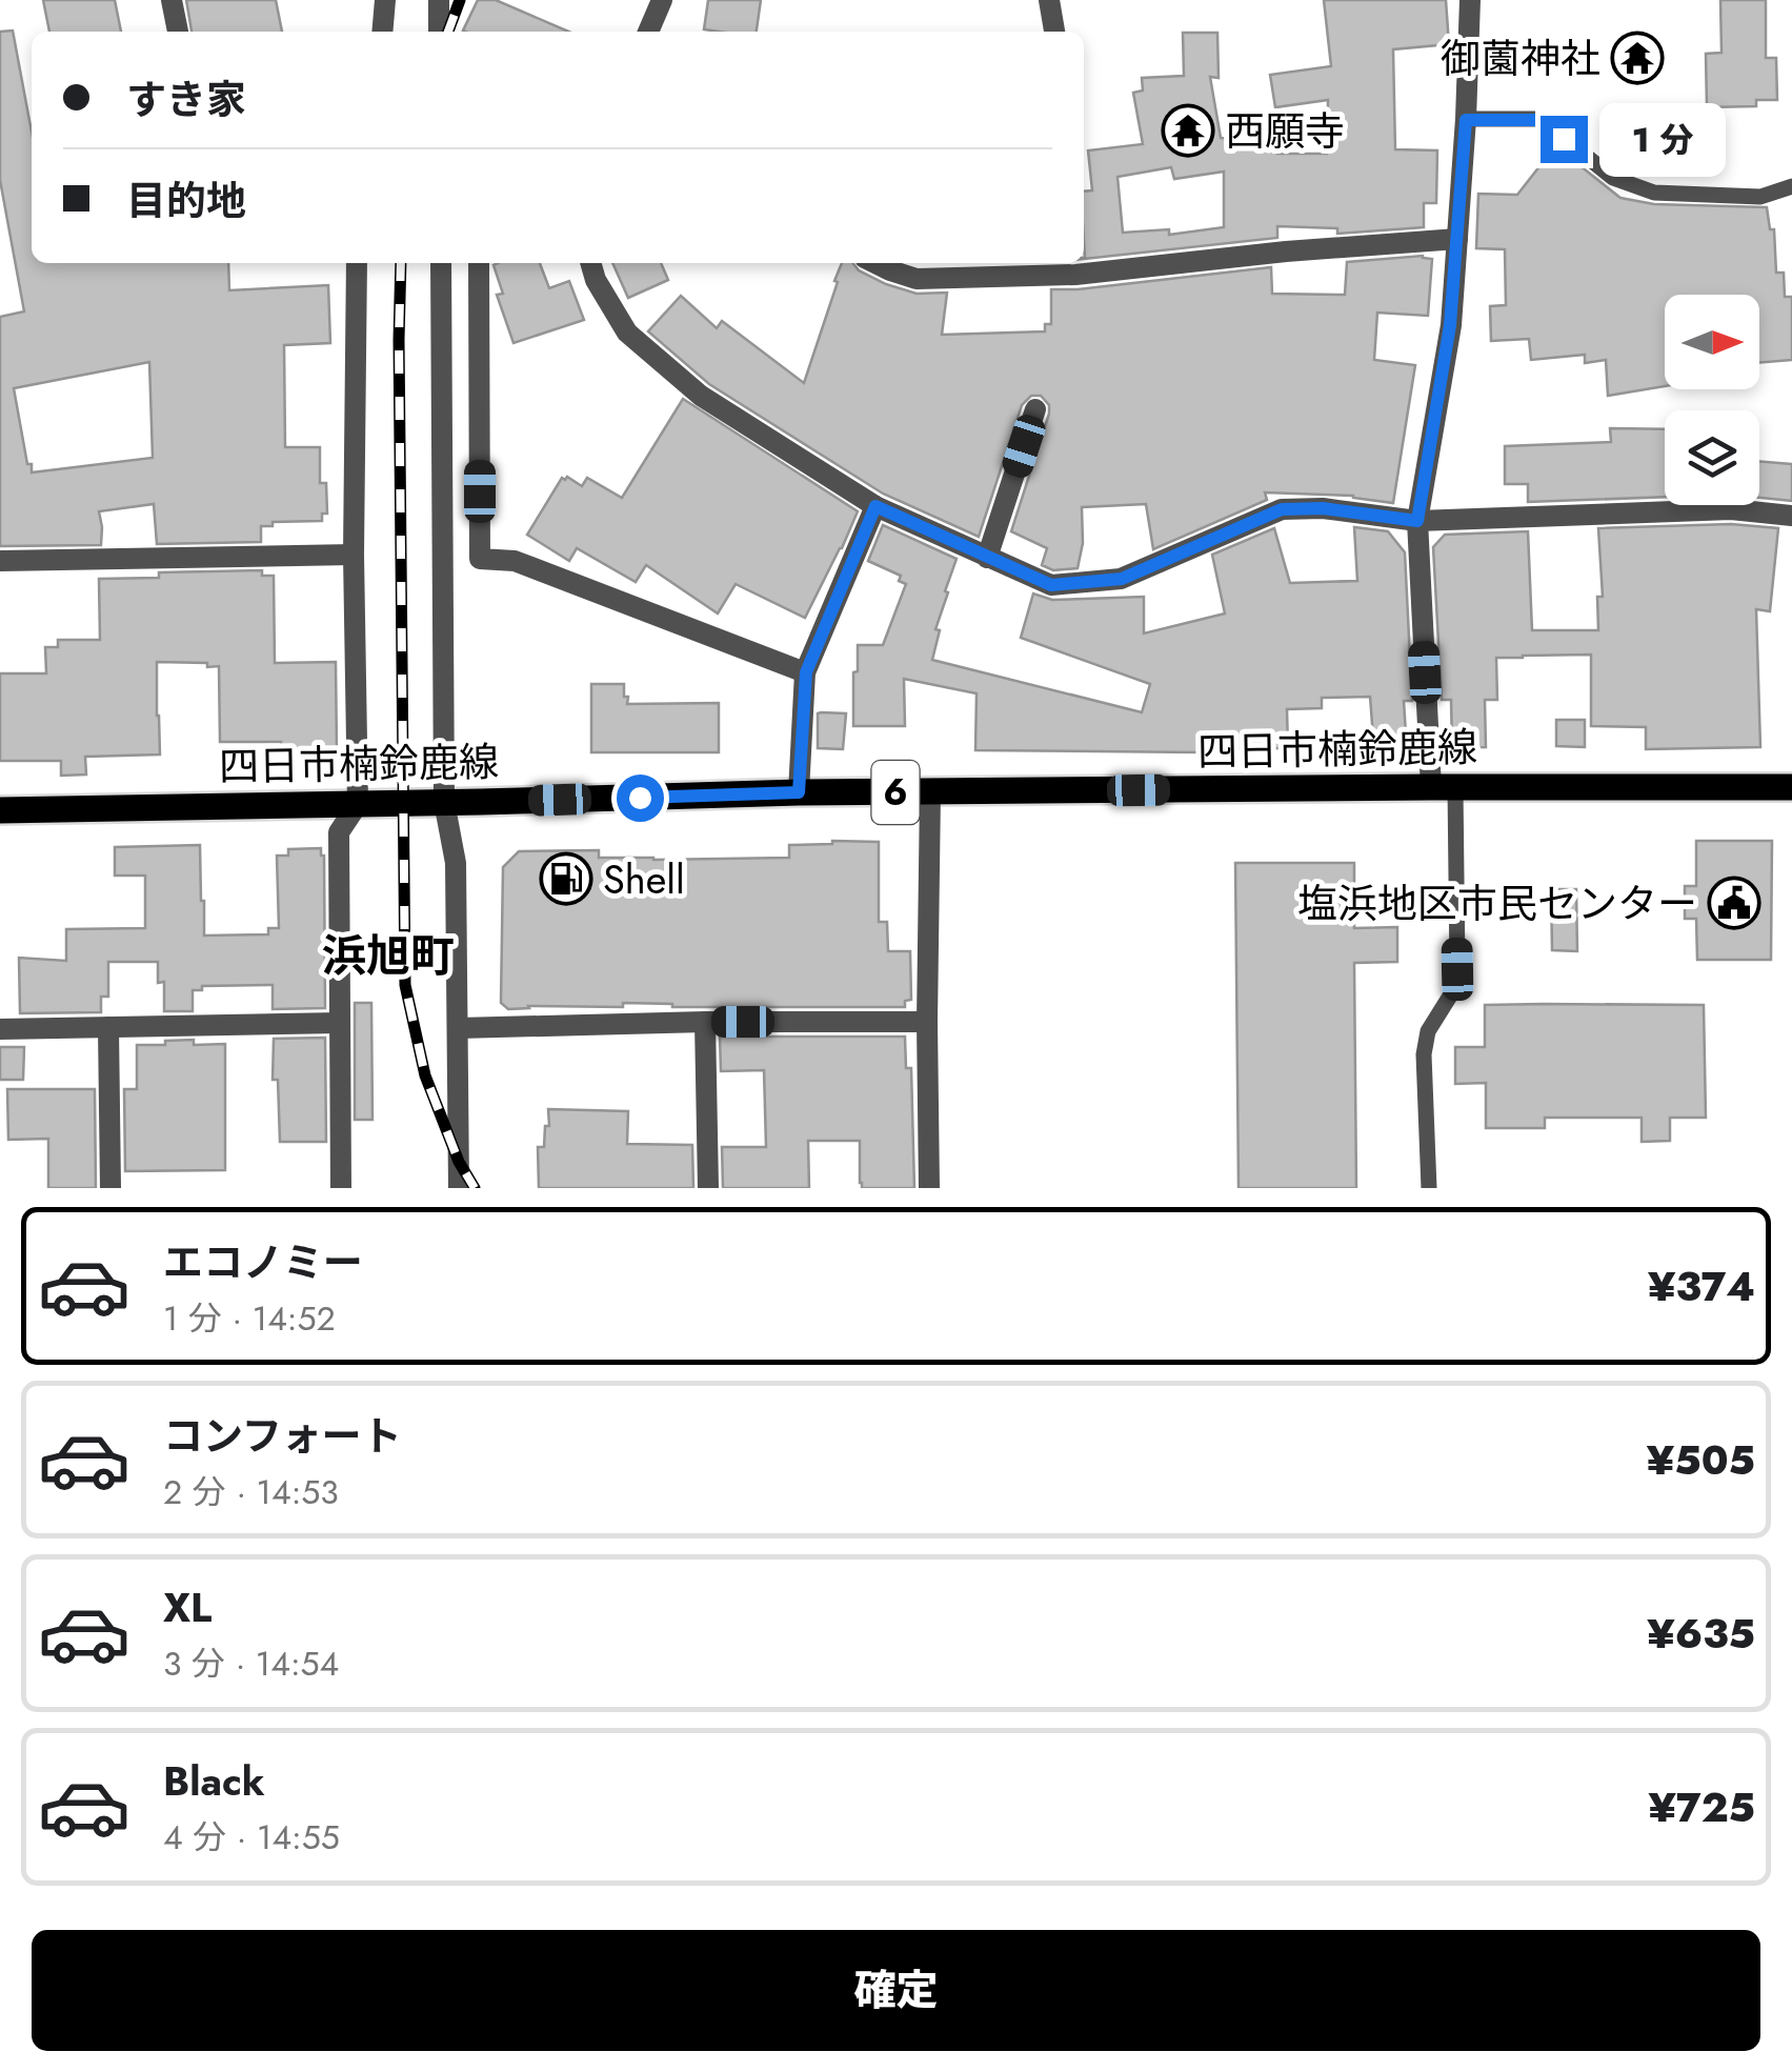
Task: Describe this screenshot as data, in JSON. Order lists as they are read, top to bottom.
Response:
{
  "streets": {
    "main road": ["四日市楠鈴鹿線", "6"]
  },
  "districts": ["浜旭町"],
  "places": {
    "temple": ["御薗神社", "西願寺"],
    "fuel station": ["Shell"],
    "public building": ["塩浜地区市民センター"]
  },
  "north": "right",
  "page": {
    "banner": ["すき家", "目的地"],
    "bubble": "1 分",
    "list": [
      {
        "name": "エコノミー",
        "note": "1 分 · 14:52",
        "value": "¥374"
      },
      {
        "name": "コンフォート",
        "note": "2 分 · 14:53",
        "value": "¥505"
      },
      {
        "name": "XL",
        "note": "3 分 · 14:54",
        "value": "¥635"
      },
      {
        "name": "Black",
        "note": "4 分 · 14:55",
        "value": "¥725"
      }
    ],
    "buttons": "確定"
  }
}
